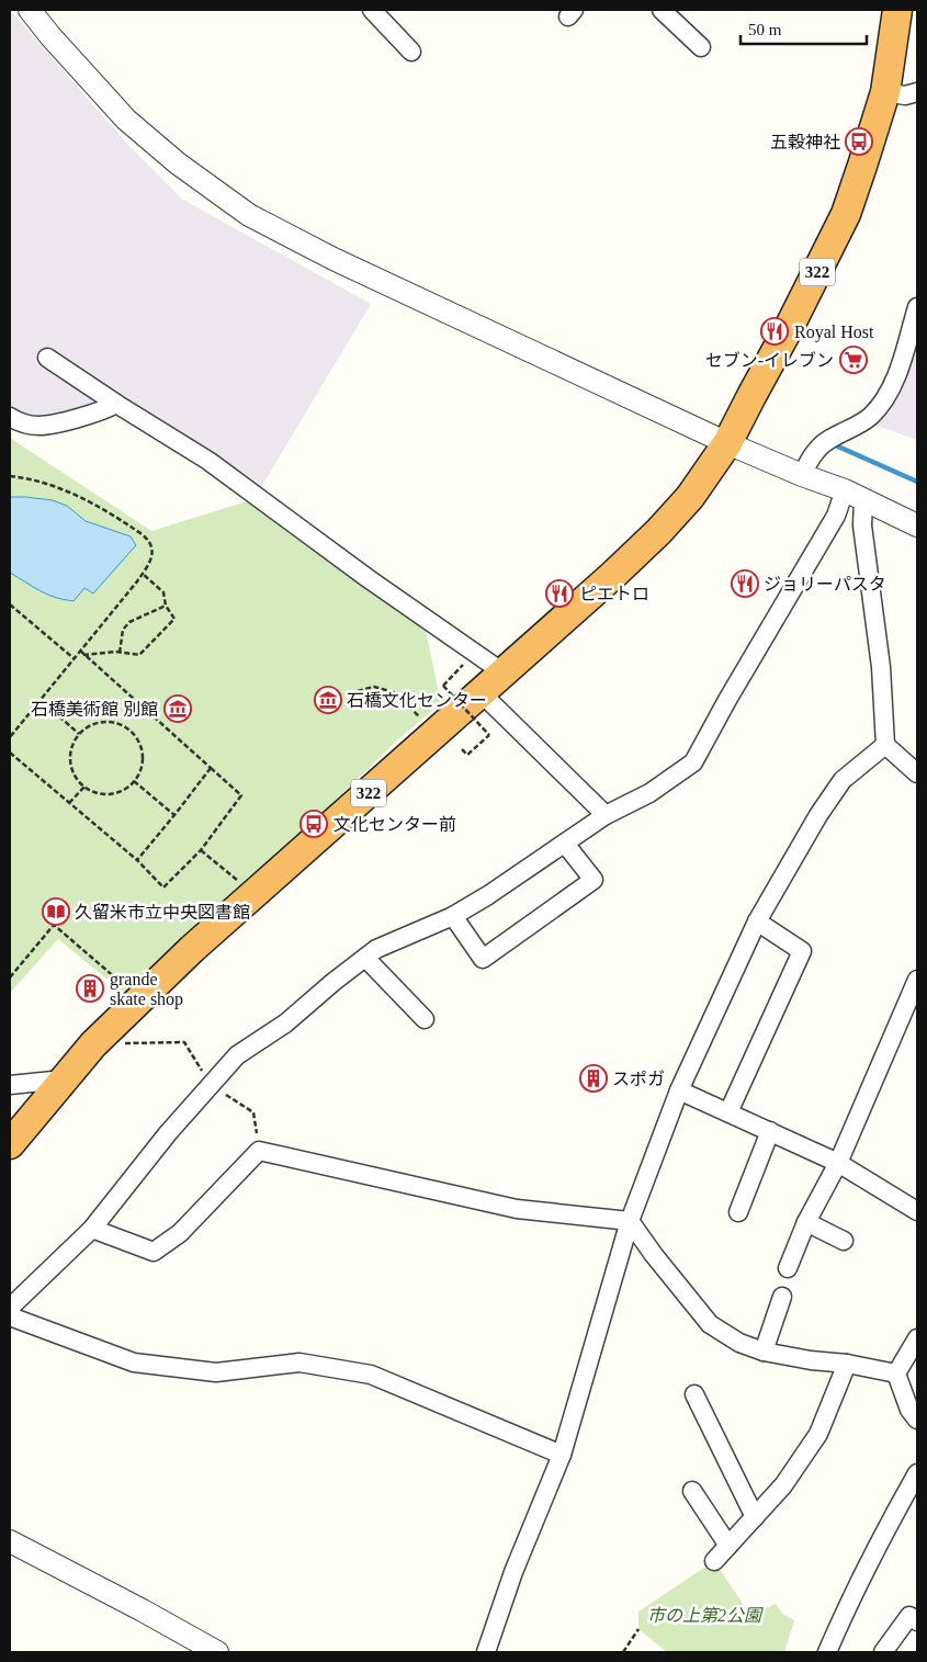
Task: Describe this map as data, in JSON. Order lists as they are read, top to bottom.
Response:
{
  "streets": {
    "highway": ["322"]
  },
  "parks": ["市の上第2公園"],
  "places": {
    "bus stop": ["五穀神社", "文化センター前"],
    "restaurant": ["Royal Host", "ジョリーパスタ", "ピエトロ"],
    "supermarket": ["セブン-イレブン"],
    "museum": ["石橋文化センター", "石橋美術館 別館"],
    "library": ["久留米市立中央図書館"],
    "building": ["grande skate shop", "スポガ"]
  },
  "scale_bar": "50 m"
}
